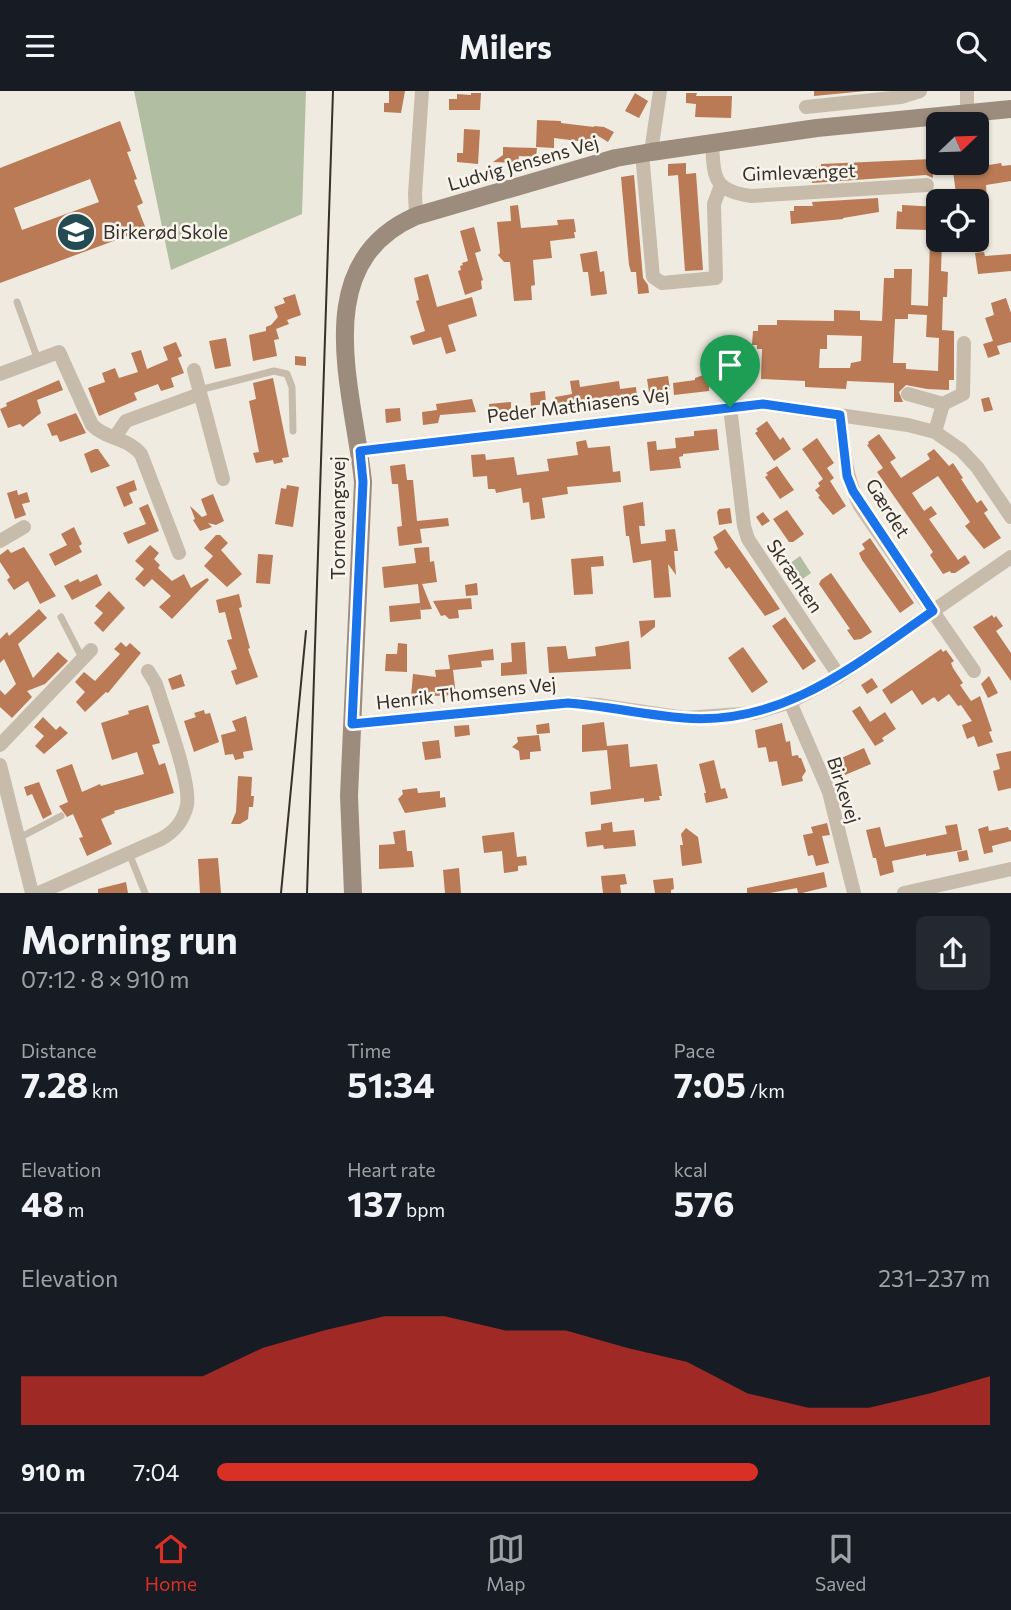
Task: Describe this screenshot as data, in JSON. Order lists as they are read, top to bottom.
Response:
{
  "streets": {
    "street": [
      "Ludvig Jensens Vej",
      "Gimlevænget",
      "Peder Mathiasens Vej",
      "Gærdet",
      "Tornevangsvej",
      "Skrænten",
      "Henrik Thomsens Vej",
      "Birkevej"
    ]
  },
  "crossings": [
    ["Ludvig Jensens Vej", "Gimlevænget"],
    ["Ludvig Jensens Vej", "Tornevangsvej"],
    ["Peder Mathiasens Vej", "Gærdet"],
    ["Peder Mathiasens Vej", "Tornevangsvej"],
    ["Peder Mathiasens Vej", "Skrænten"],
    ["Gærdet", "Henrik Thomsens Vej"],
    ["Tornevangsvej", "Henrik Thomsens Vej"],
    ["Skrænten", "Henrik Thomsens Vej"],
    ["Henrik Thomsens Vej", "Birkevej"]
  ],
  "places": {
    "school or university": ["Birkerød Skole"]
  },
  "north": "top right",
  "page": {
    "header": "Milers",
    "heading": ["Morning run", "07:12 · 8 × 910 m"],
    "stats": [
      ["Distance", "7.28 km"],
      ["Time", "51:34"],
      ["Pace", "7:05 /km"],
      ["Elevation", "48 m"],
      ["Heart rate", "137 bpm"],
      ["kcal", "576"]
    ],
    "chart": ["Elevation", "231–237 m"],
    "list": [
      {
        "name": "910 m",
        "note": "7:04"
      }
    ],
    "tabs": ["Home", "Map", "Saved"]
  }
}
